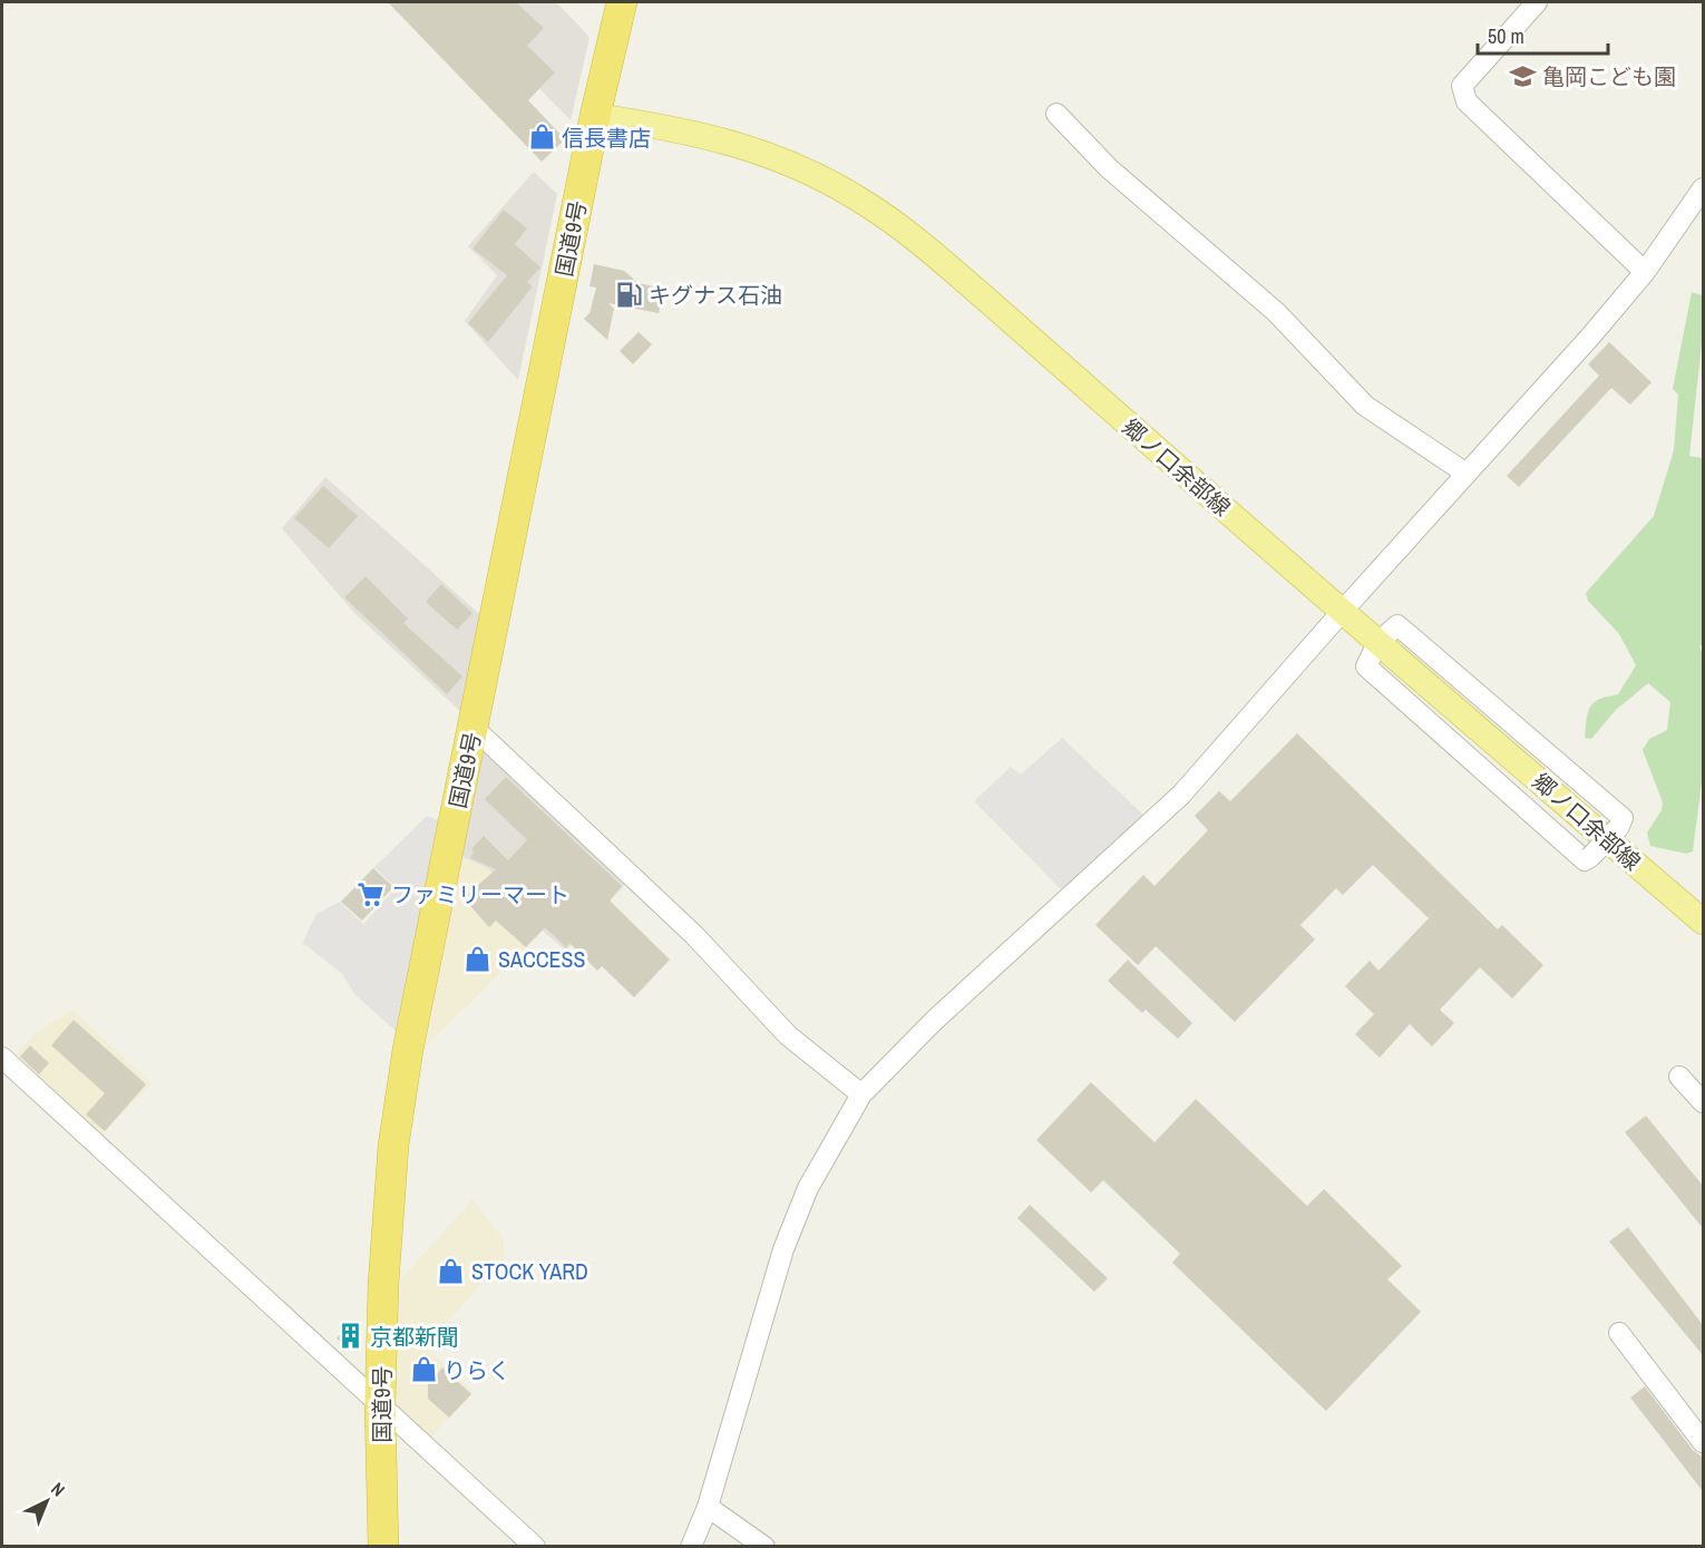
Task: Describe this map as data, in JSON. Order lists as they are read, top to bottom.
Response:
{
  "streets": {
    "highway": ["国道9号"],
    "main road": ["郷ノ口余部線"]
  },
  "crossings": [
    ["国道9号", "郷ノ口余部線"]
  ],
  "places": {
    "school or university": ["亀岡こども園"],
    "shop": [
      "信長書店",
      "SACCESS",
      "STOCK YARD",
      "りらく"
    ],
    "fuel station": ["キグナス石油"],
    "supermarket": ["ファミリーマート"],
    "building": ["京都新聞"]
  },
  "scale_bar": "50 m",
  "north": "top right"
}
